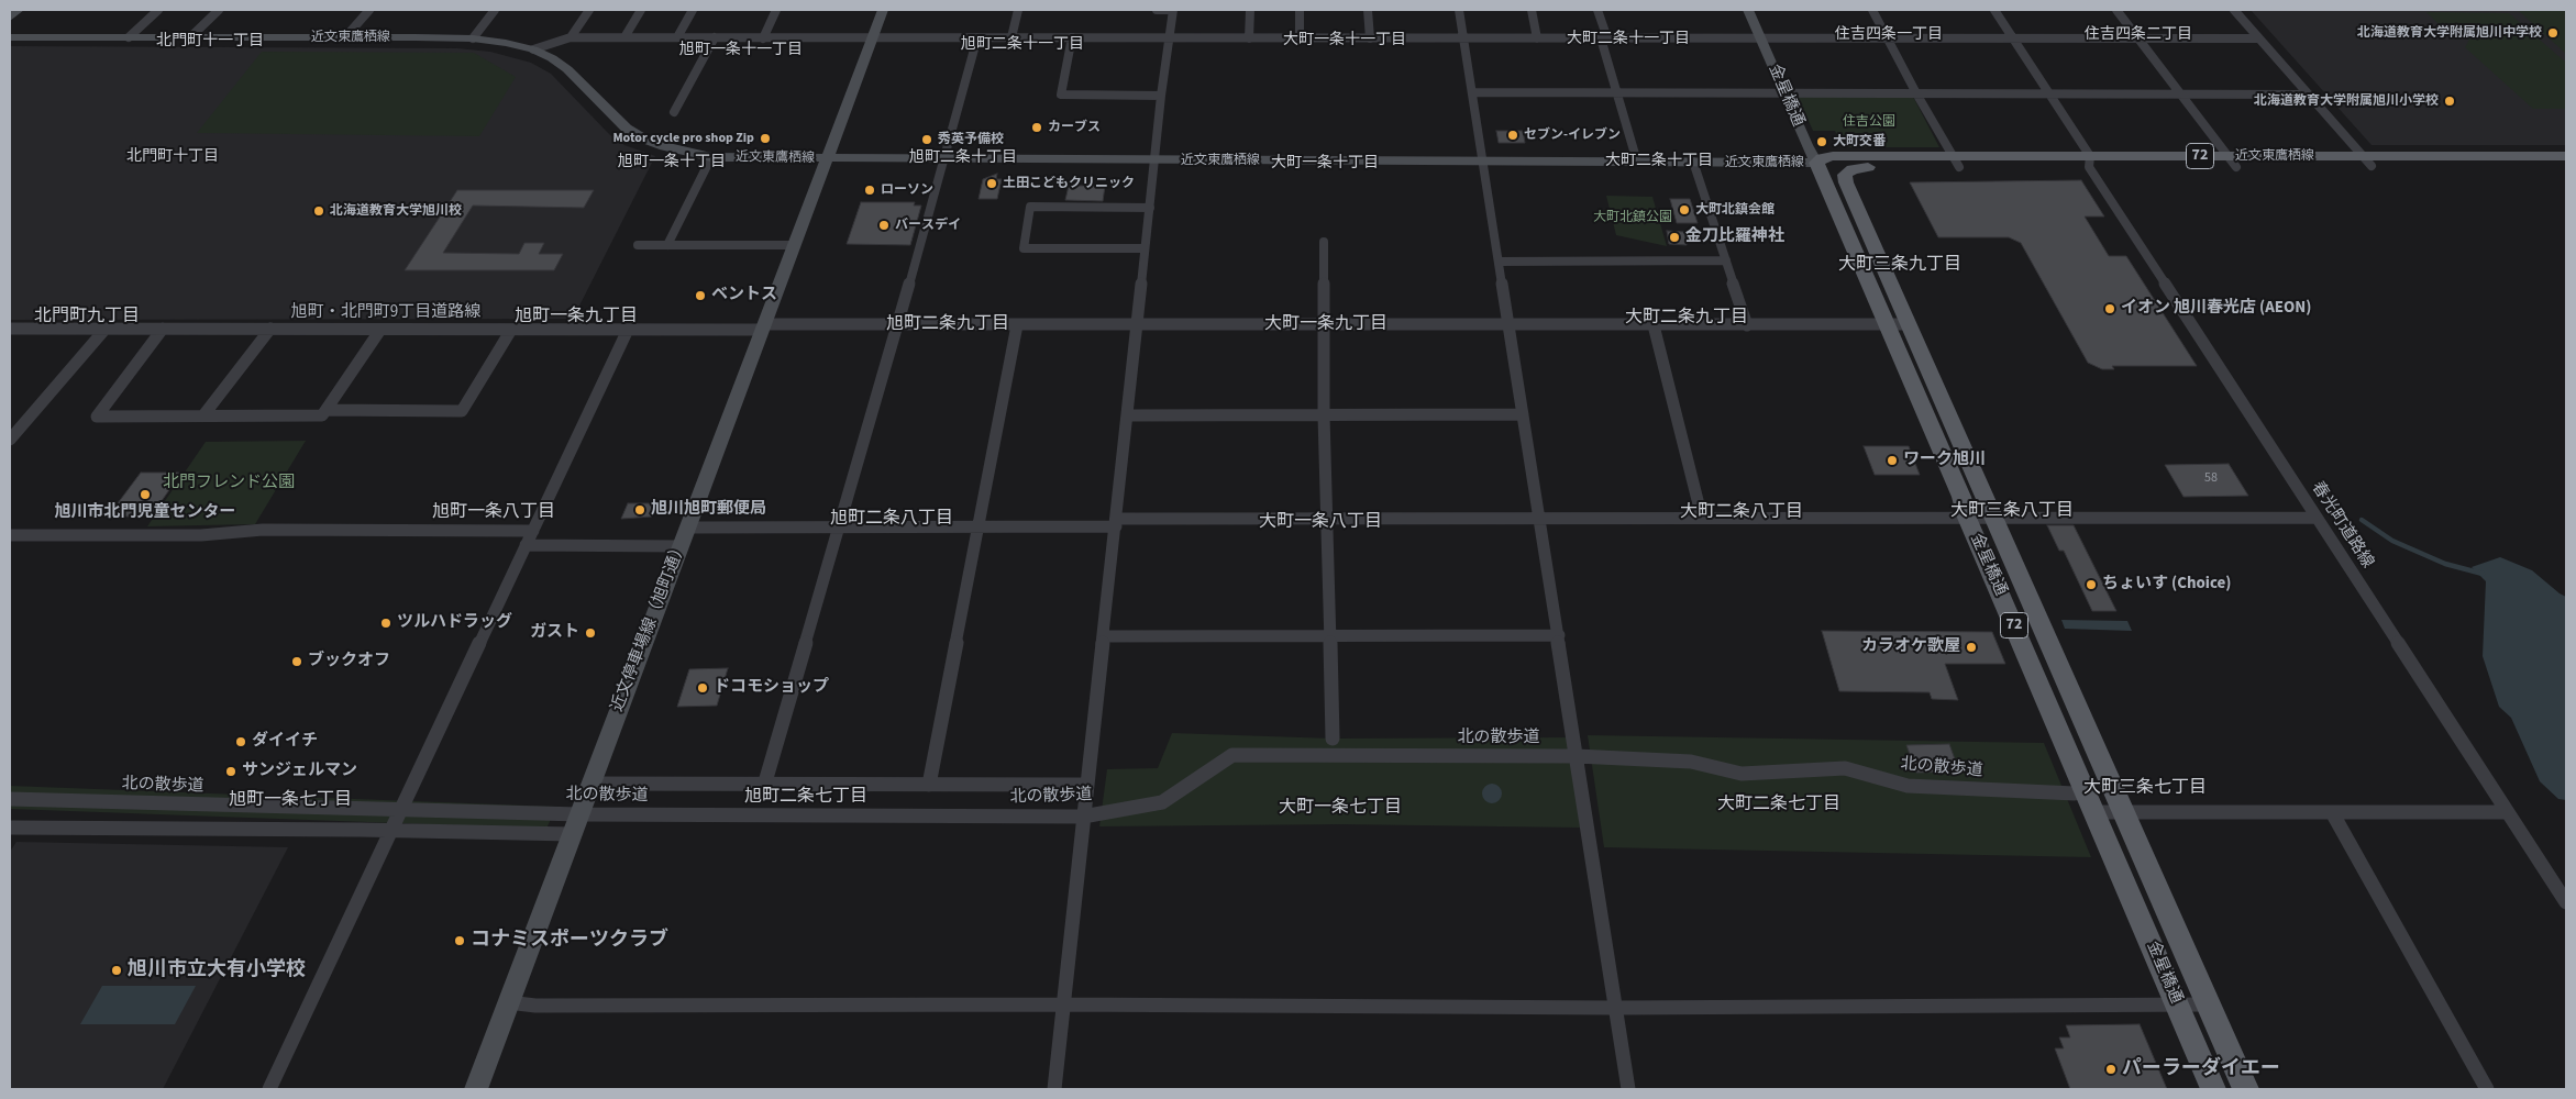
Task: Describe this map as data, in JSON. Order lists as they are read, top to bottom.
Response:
{
  "streets": {
    "main road": ["近文東鷹栖線", "金星橋通", "72"],
    "street": [
      "旭町・北門町9丁目道路線",
      "春光町道路線",
      "近文停車場線（旭町通）",
      "北の散歩道"
    ]
  },
  "crossings": [
    ["近文東鷹栖線", "金星橋通"],
    ["近文東鷹栖線", "72"],
    ["近文東鷹栖線", "春光町道路線"],
    ["近文東鷹栖線", "近文停車場線（旭町通）"],
    ["金星橋通", "72"],
    ["金星橋通", "旭町・北門町9丁目道路線"],
    ["旭町・北門町9丁目道路線", "近文停車場線（旭町通）"],
    ["近文停車場線（旭町通）", "北の散歩道"]
  ],
  "districts": [
    "住吉四条一丁目",
    "住吉四条二丁目",
    "大町二条十一丁目",
    "大町一条十一丁目",
    "北門町十一丁目",
    "旭町二条十一丁目",
    "旭町一条十一丁目",
    "北門町十丁目",
    "旭町二条十丁目",
    "大町二条十丁目",
    "旭町一条十丁目",
    "大町一条十丁目",
    "大町三条九丁目",
    "北門町九丁目",
    "旭町一条九丁目",
    "大町二条九丁目",
    "旭町二条九丁目",
    "大町一条九丁目",
    "大町三条八丁目",
    "旭町一条八丁目",
    "大町二条八丁目",
    "旭町二条八丁目",
    "大町一条八丁目",
    "大町三条七丁目",
    "旭町二条七丁目",
    "旭町一条七丁目",
    "大町二条七丁目",
    "大町一条七丁目"
  ],
  "parks": ["住吉公園", "大町北鎮公園", "北門フレンド公園"],
  "places": [
    "北海道教育大学附属旭川中学校",
    "北海道教育大学附属旭川小学校",
    "カーブス",
    "セブン-イレブン",
    "Motor cycle pro shop Zip",
    "秀英予備校",
    "大町交番",
    "土田こどもクリニック",
    "ローソン",
    "大町北鎮会館",
    "北海道教育大学旭川校",
    "バースデイ",
    "金刀比羅神社",
    "ベントス",
    "イオン 旭川春光店 (AEON)",
    "ワーク旭川",
    "旭川市北門児童センター",
    "旭川旭町郵便局",
    "ちょいす (Choice)",
    "ツルハドラッグ",
    "ガスト",
    "カラオケ歌屋",
    "ブックオフ",
    "ドコモショップ",
    "ダイイチ",
    "サンジェルマン",
    "コナミスポーツクラブ",
    "旭川市立大有小学校",
    "パーラーダイエー"
  ],
  "house_numbers": ["58"]
}
